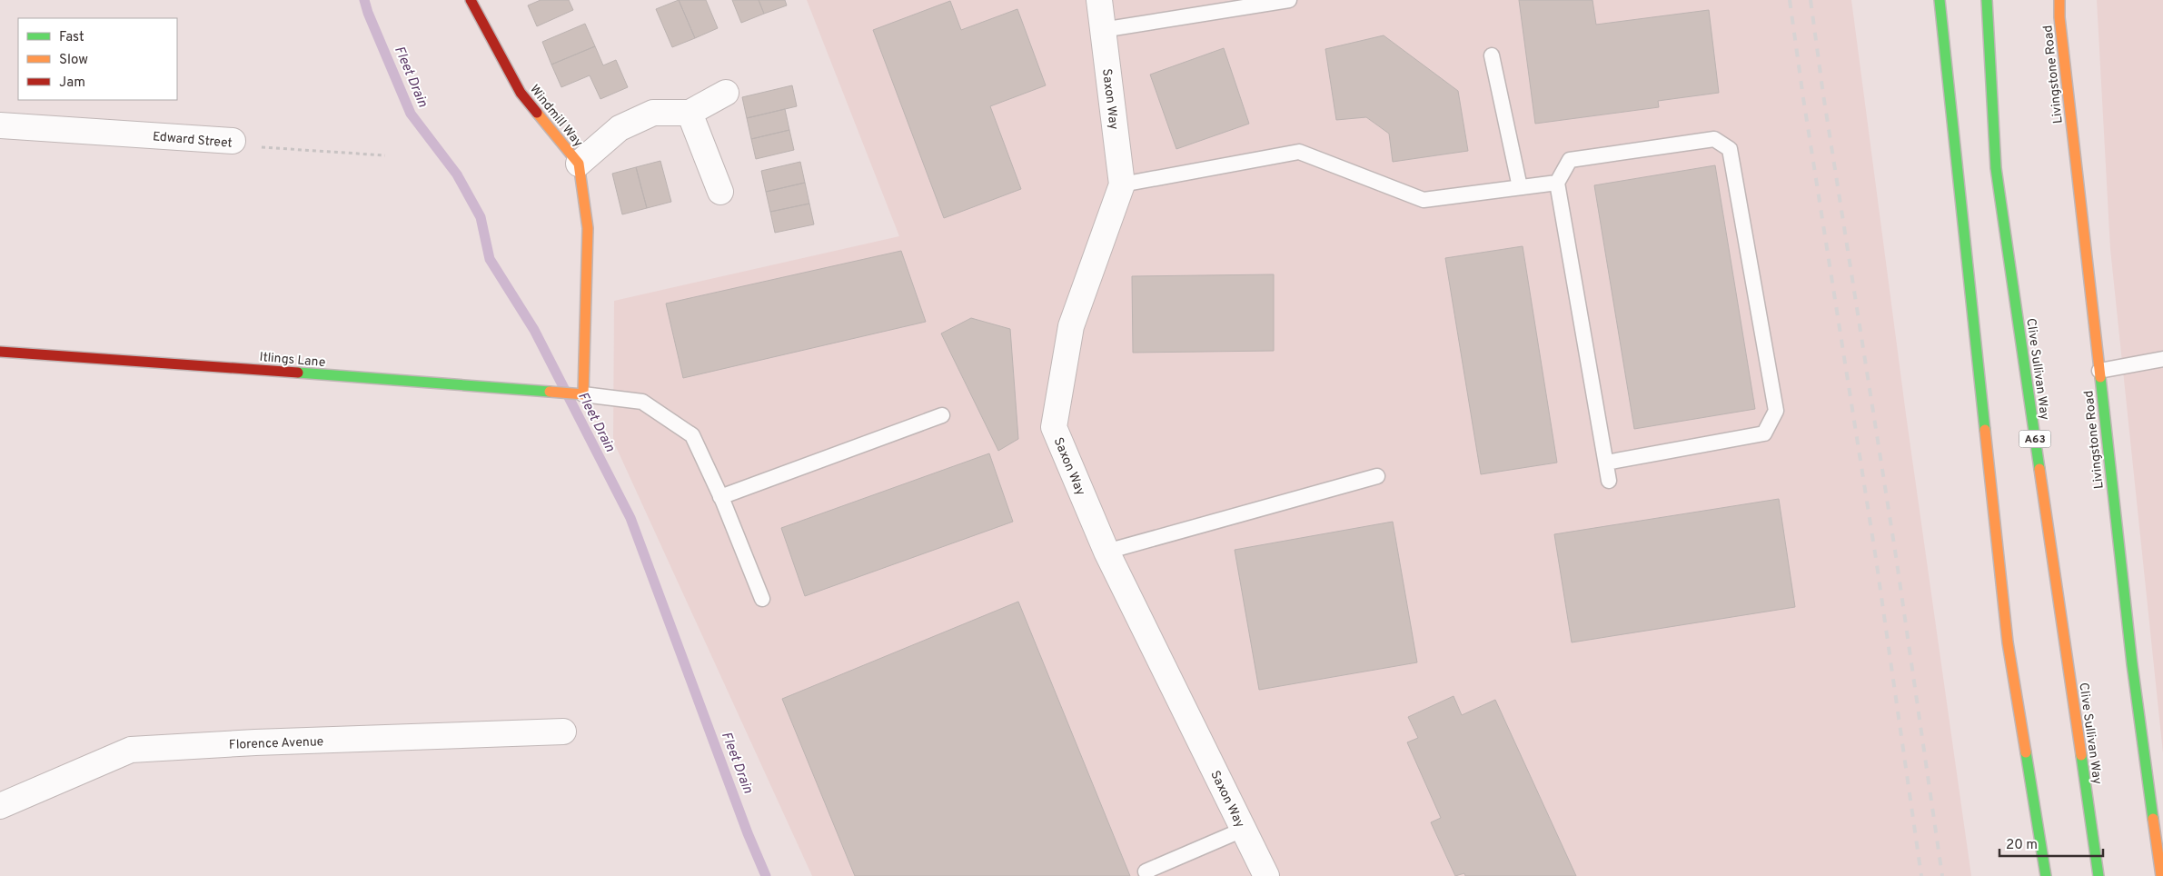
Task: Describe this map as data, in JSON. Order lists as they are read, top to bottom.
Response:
{
  "streets": {
    "main road": [
      "Livingstone Road",
      "Windmill Way",
      "Itlings Lane",
      "Clive Sullivan Way",
      "A63"
    ],
    "street": ["Saxon Way", "Edward Street", "Florence Avenue"]
  },
  "crossings": [
    ["Windmill Way", "Itlings Lane"]
  ],
  "water": ["Fleet Drain"],
  "legend": ["Fast", "Slow", "Jam"],
  "scale_bar": "20 m"
}
